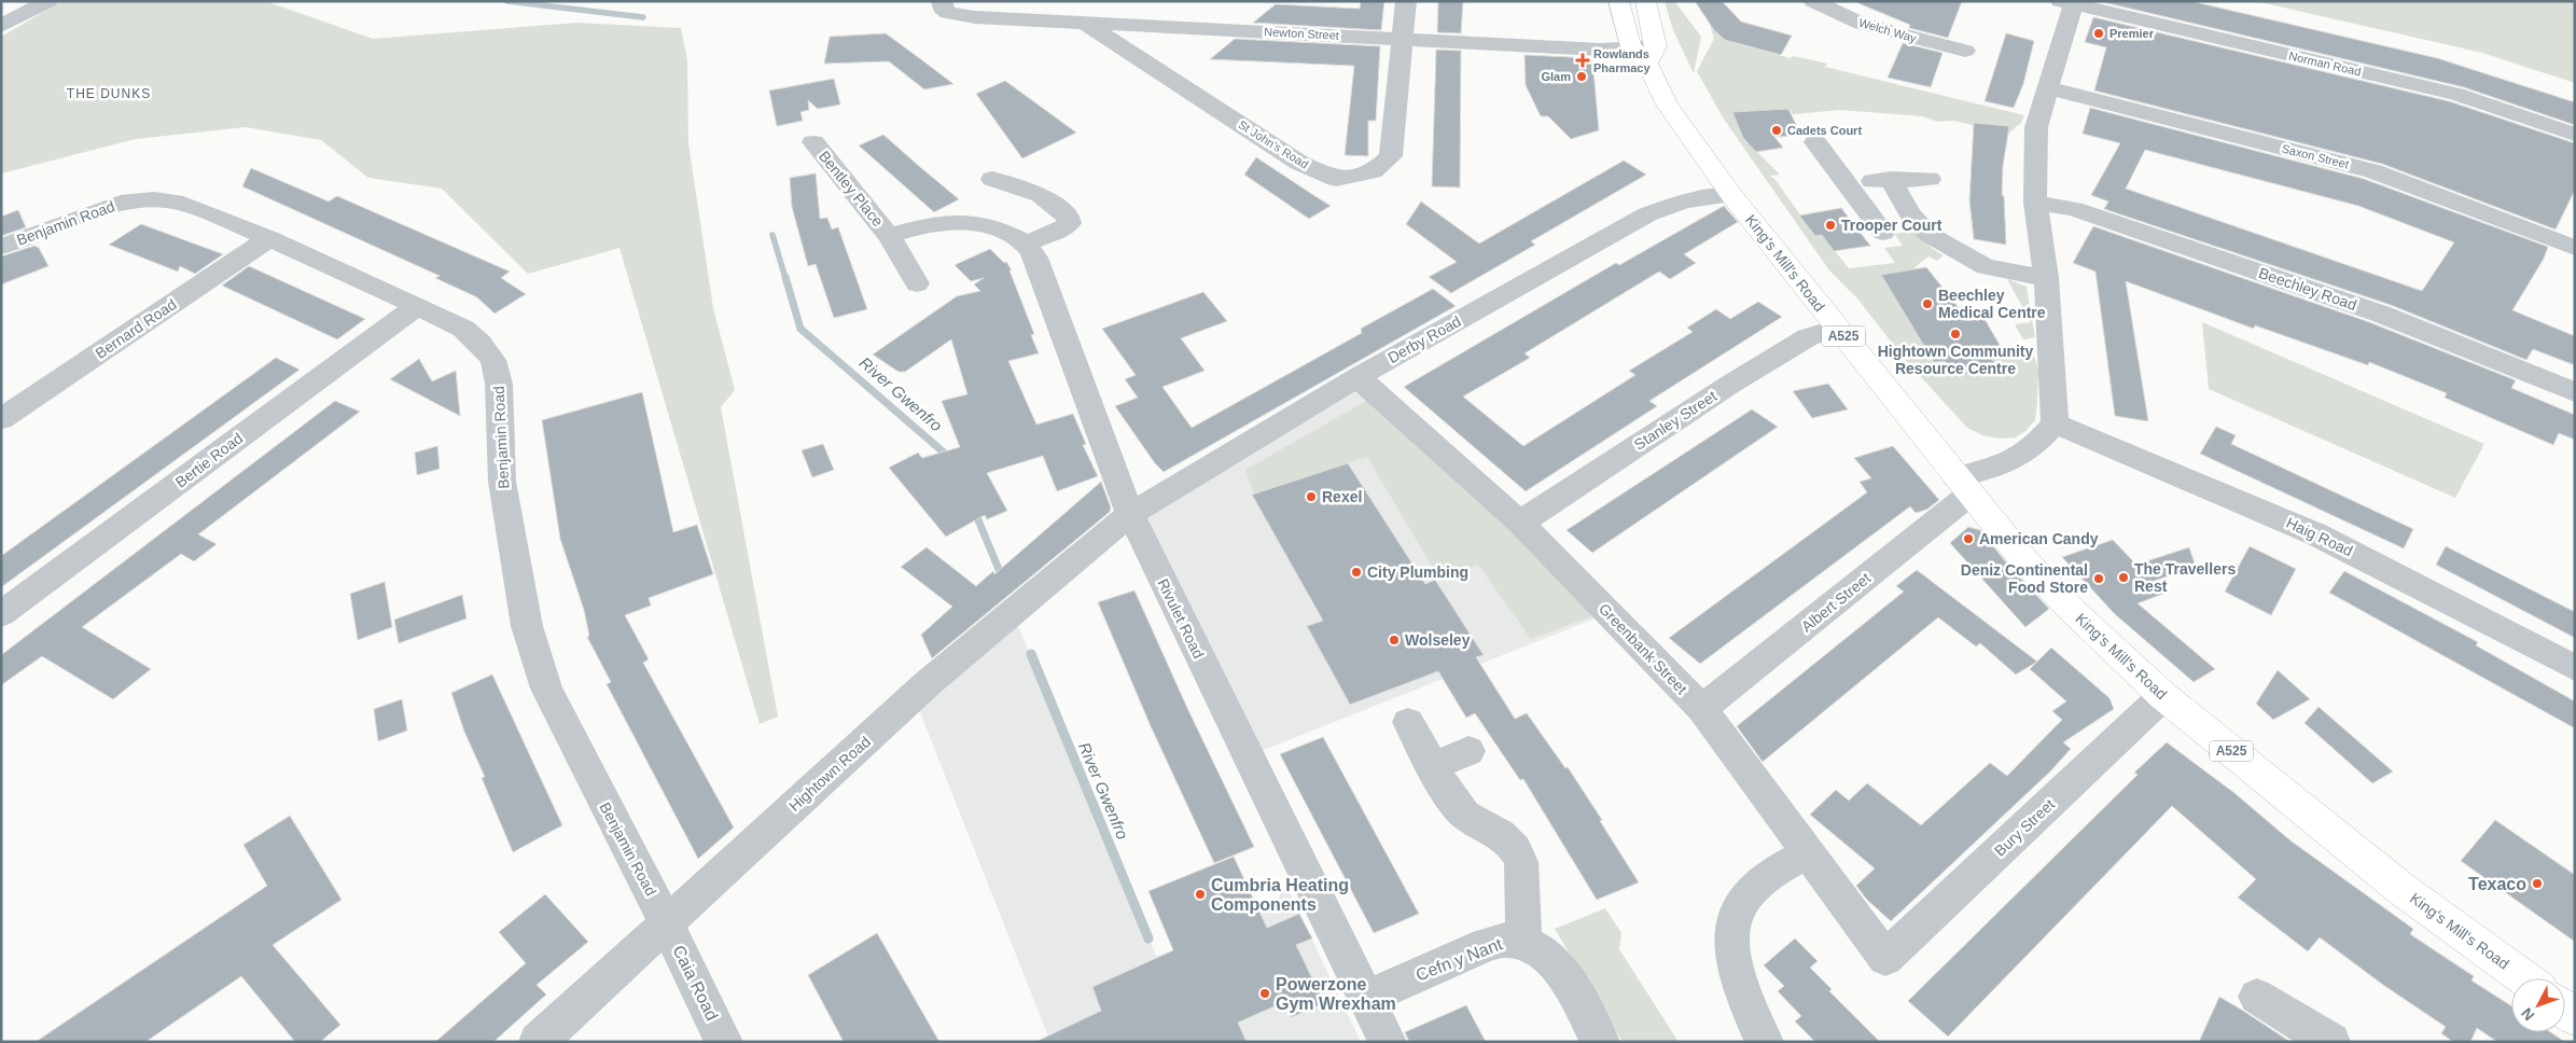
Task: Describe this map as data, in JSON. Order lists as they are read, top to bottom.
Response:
{
  "streets": {
    "main road": ["King's Mill's Road", "A525"],
    "street": [
      "Welch Way",
      "Newton Street",
      "Norman Road",
      "St John's Road",
      "Saxon Street",
      "Bentley Place",
      "Benjamin Road",
      "Beechley Road",
      "Bernard Road",
      "Derby Road",
      "Stanley Street",
      "Bertie Road",
      "Haig Road",
      "Albert Street",
      "Rivulet Road",
      "Greenbank Street",
      "Hightown Road",
      "Bury Street",
      "Cefn y Nant",
      "Caia Road"
    ]
  },
  "crossings": [
    ["Newton Street", "St John's Road"],
    ["Newton Street", "King's Mill's Road"],
    ["Bentley Place", "Rivulet Road"],
    ["Benjamin Road", "Bernard Road"],
    ["Benjamin Road", "Bertie Road"],
    ["Benjamin Road", "Hightown Road"],
    ["Benjamin Road", "Caia Road"],
    ["King's Mill's Road", "Derby Road"],
    ["King's Mill's Road", "Stanley Street"],
    ["King's Mill's Road", "Albert Street"],
    ["King's Mill's Road", "Bury Street"],
    ["Derby Road", "Rivulet Road"],
    ["Derby Road", "Greenbank Street"],
    ["Derby Road", "Hightown Road"],
    ["Stanley Street", "Greenbank Street"],
    ["Albert Street", "Greenbank Street"],
    ["Rivulet Road", "Hightown Road"],
    ["Rivulet Road", "Cefn y Nant"],
    ["Greenbank Street", "Bury Street"],
    ["Hightown Road", "Caia Road"]
  ],
  "districts": ["THE DUNKS"],
  "water": ["River Gwenfro"],
  "places": {
    "other": [
      "Premier",
      "Glam",
      "Cadets Court",
      "Trooper Court",
      "Beechley Medical Centre",
      "Hightown Community Resource Centre",
      "Rexel",
      "American Candy",
      "City Plumbing",
      "The Travellers Rest",
      "Deniz Continental Food Store",
      "Wolseley",
      "Texaco",
      "Cumbria Heating Components",
      "Powerzone Gym Wrexham"
    ],
    "health": ["Rowlands Pharmacy"]
  },
  "north": "bottom left"
}
